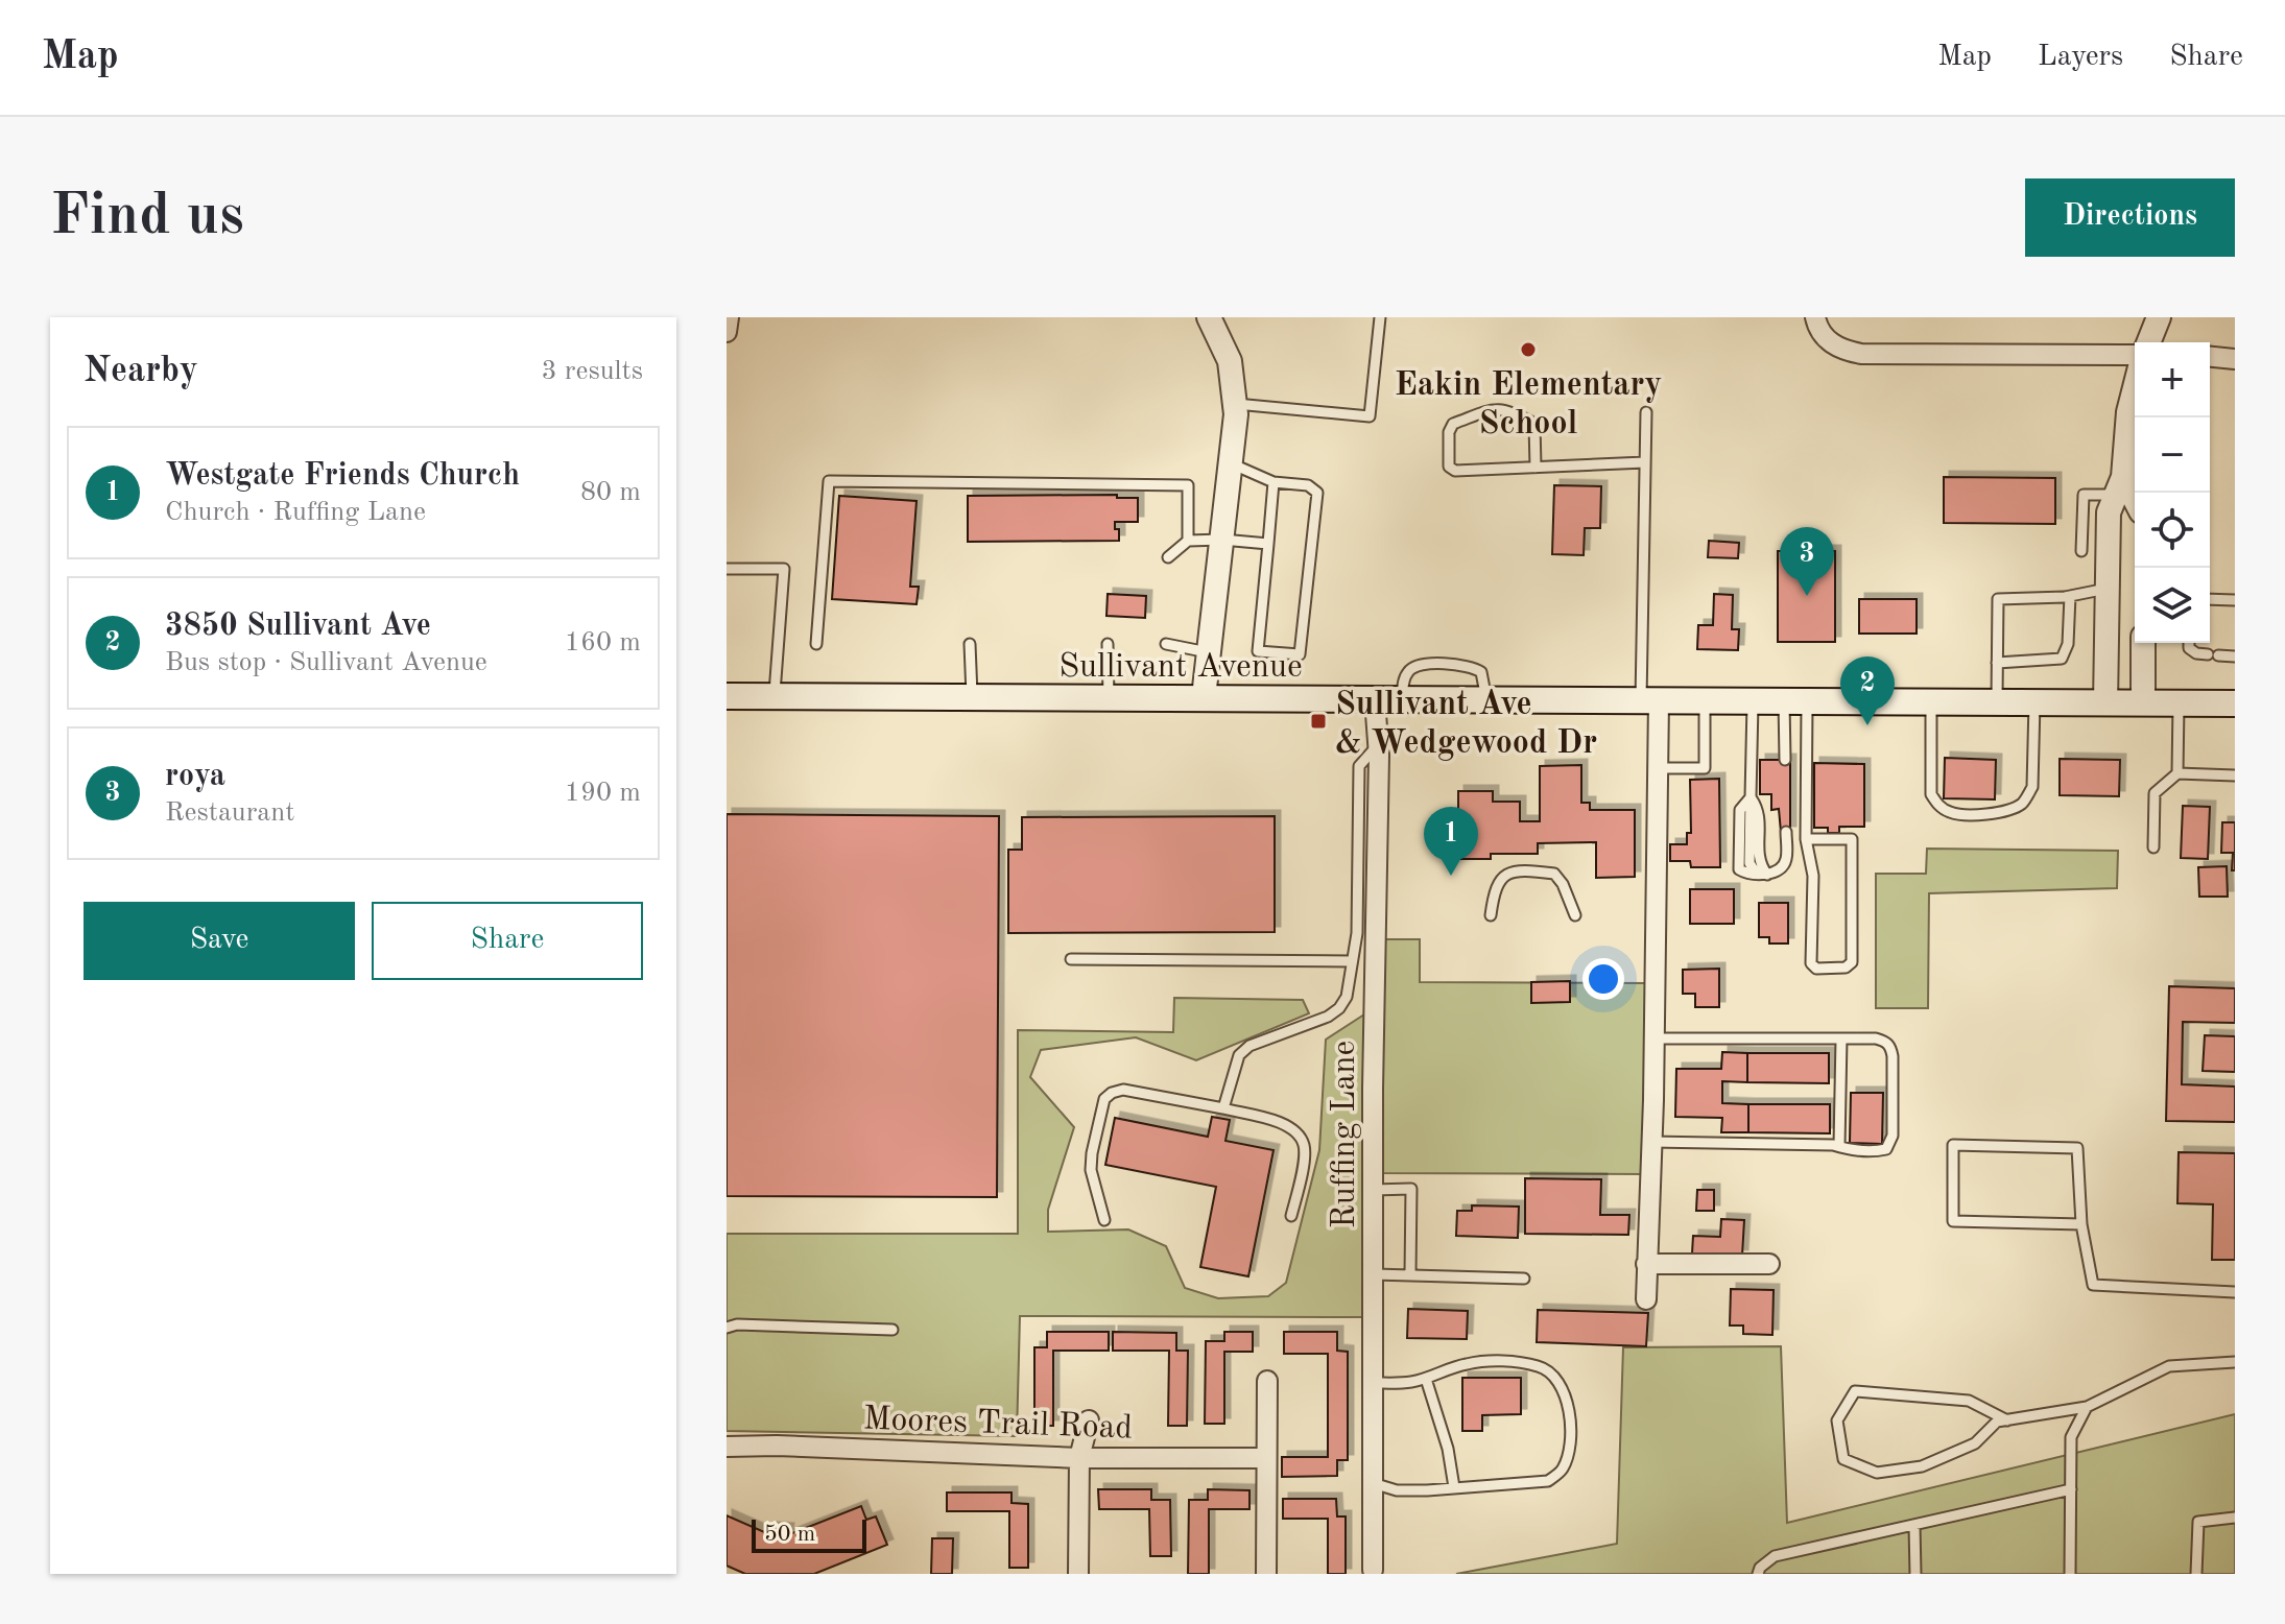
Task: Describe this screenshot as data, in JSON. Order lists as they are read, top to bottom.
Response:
{
  "streets": {
    "main road": ["Sullivant Avenue"],
    "street": ["Ruffing Lane", "Moores Trail Road"]
  },
  "crossings": [
    ["Sullivant Avenue", "Ruffing Lane"]
  ],
  "places": {
    "other": ["Eakin Elementary School"],
    "transit": ["Sullivant Ave & Wedgewood Dr"]
  },
  "scale_bar": "50 m",
  "page": {
    "header": "Map",
    "nav": ["Map", "Layers", "Share"],
    "buttons": [
      "Directions",
      ["Save", "Share"]
    ],
    "title": "Find us",
    "heading": ["Nearby", "3 results"],
    "map_buttons": ["+", "−"],
    "list": [
      {
        "mark": "1",
        "name": "Westgate Friends Church",
        "note": "Church · Ruffing Lane",
        "value": "80 m"
      },
      {
        "mark": "2",
        "name": "3850 Sullivant Ave",
        "note": "Bus stop · Sullivant Avenue",
        "value": "160 m"
      },
      {
        "mark": "3",
        "name": "roya",
        "note": "Restaurant",
        "value": "190 m"
      }
    ],
    "pins": ["3", "2", "1"],
    "scale": "50 m"
  }
}
